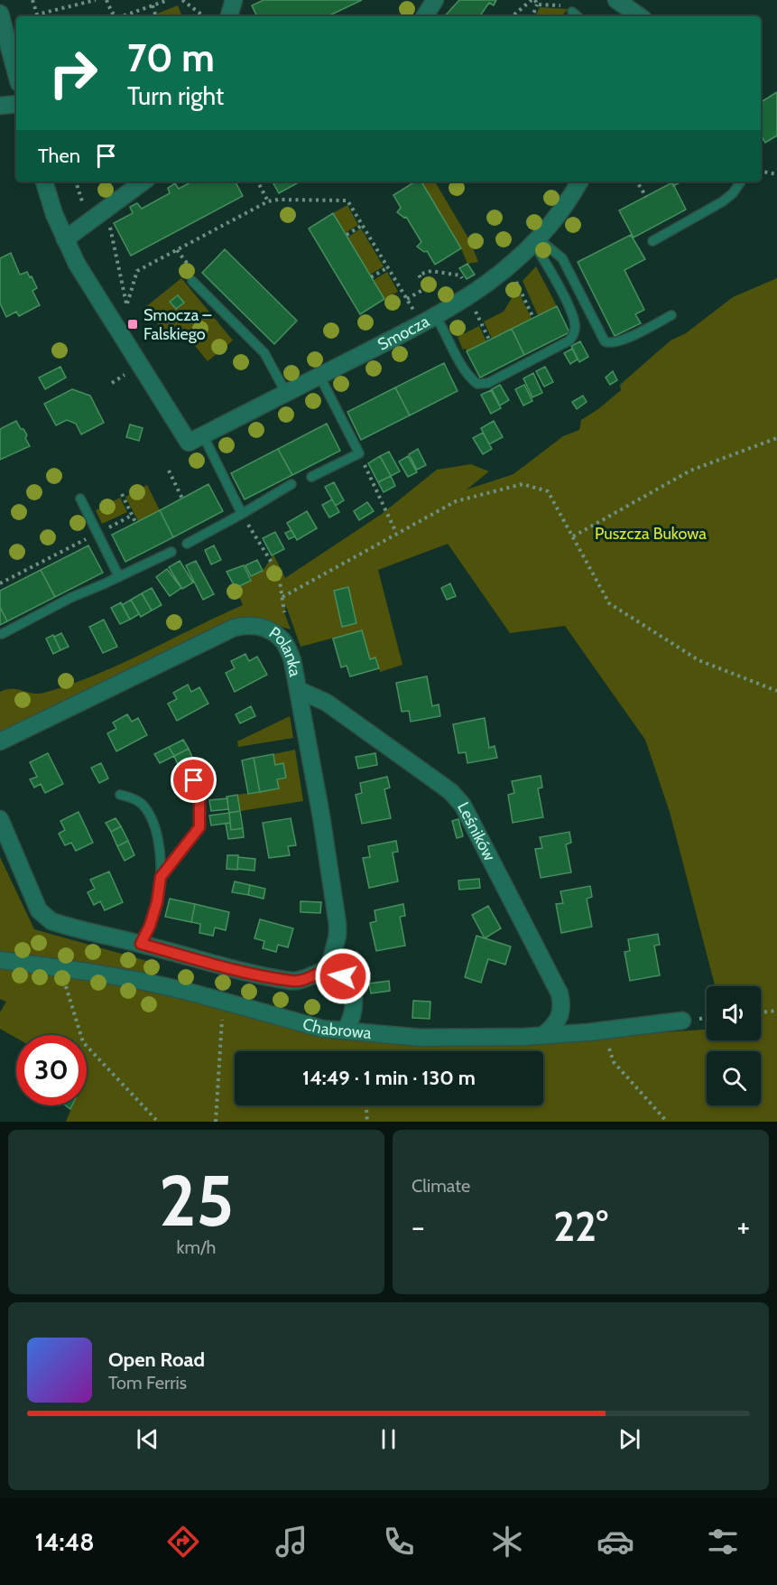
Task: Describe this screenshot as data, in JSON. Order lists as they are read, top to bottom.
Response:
{
  "streets": {
    "street": [
      "Smocza",
      "Polanka",
      "Leśników",
      "Chabrowa"
    ]
  },
  "crossings": [
    ["Polanka", "Leśników"],
    ["Leśników", "Chabrowa"]
  ],
  "parks": ["Puszcza Bukowa"],
  "places": {
    "transit": ["Smocza – Falskiego"]
  },
  "page": {
    "turn": ["70 m", "Turn right"],
    "then": "Then",
    "limit": "30",
    "trip": "14:49 · 1 min · 130 m",
    "tile": [
      ["25", "km/h"],
      "Climate"
    ],
    "heat": ["−", "22°", "+"],
    "song": ["Open Road", "Tom Ferris"],
    "tabs": "14:48"
  }
}
